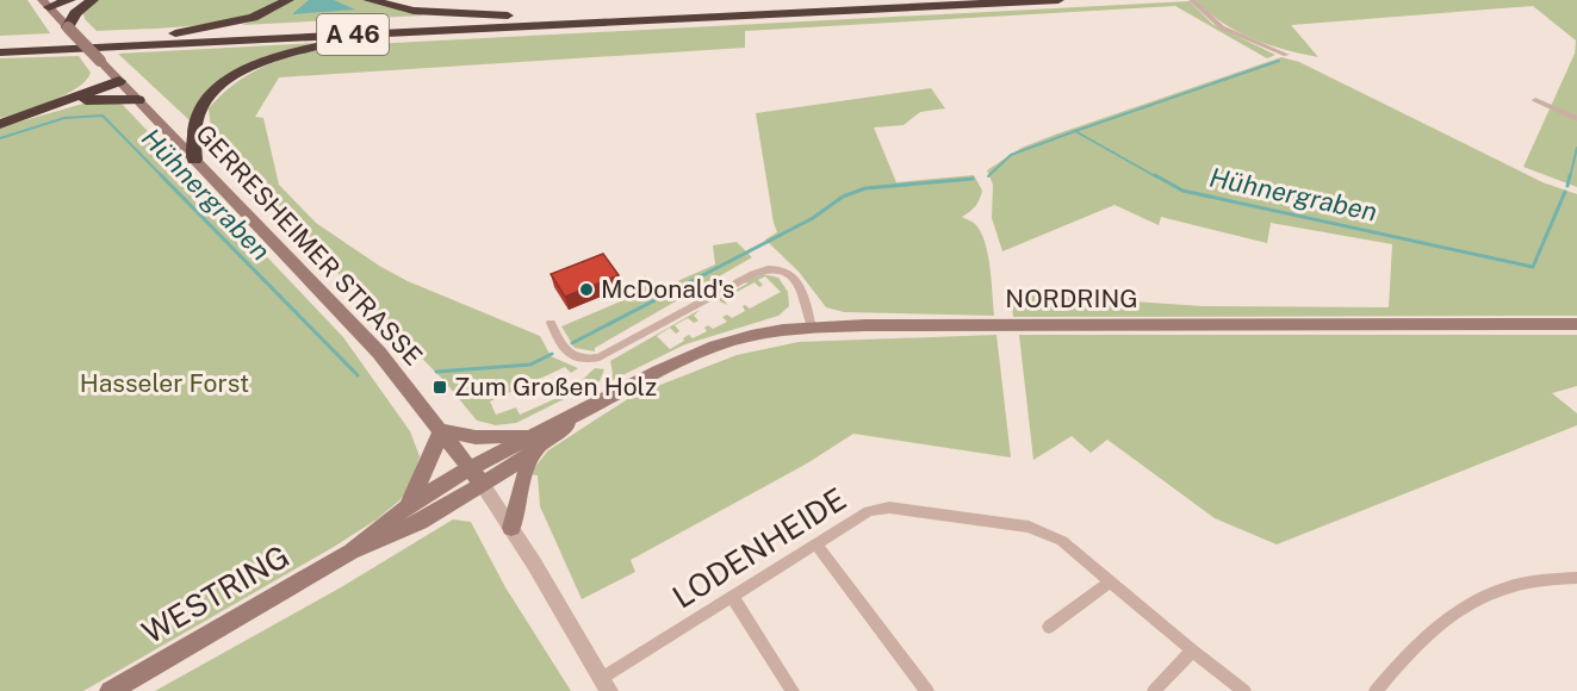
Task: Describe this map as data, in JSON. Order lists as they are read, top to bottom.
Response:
{
  "streets": {
    "highway": ["A 46"],
    "main road": ["GERRESHEIMER STRASSE", "NORDRING", "WESTRING"],
    "street": ["LODENHEIDE"]
  },
  "crossings": [
    ["GERRESHEIMER STRASSE", "NORDRING"],
    ["GERRESHEIMER STRASSE", "LODENHEIDE"],
    ["GERRESHEIMER STRASSE", "WESTRING"],
    ["NORDRING", "WESTRING"]
  ],
  "water": ["Hühnergraben"],
  "parks": ["Hasseler Forst"],
  "places": {
    "other": ["McDonald's"],
    "transit": ["Zum Großen Holz"]
  }
}
